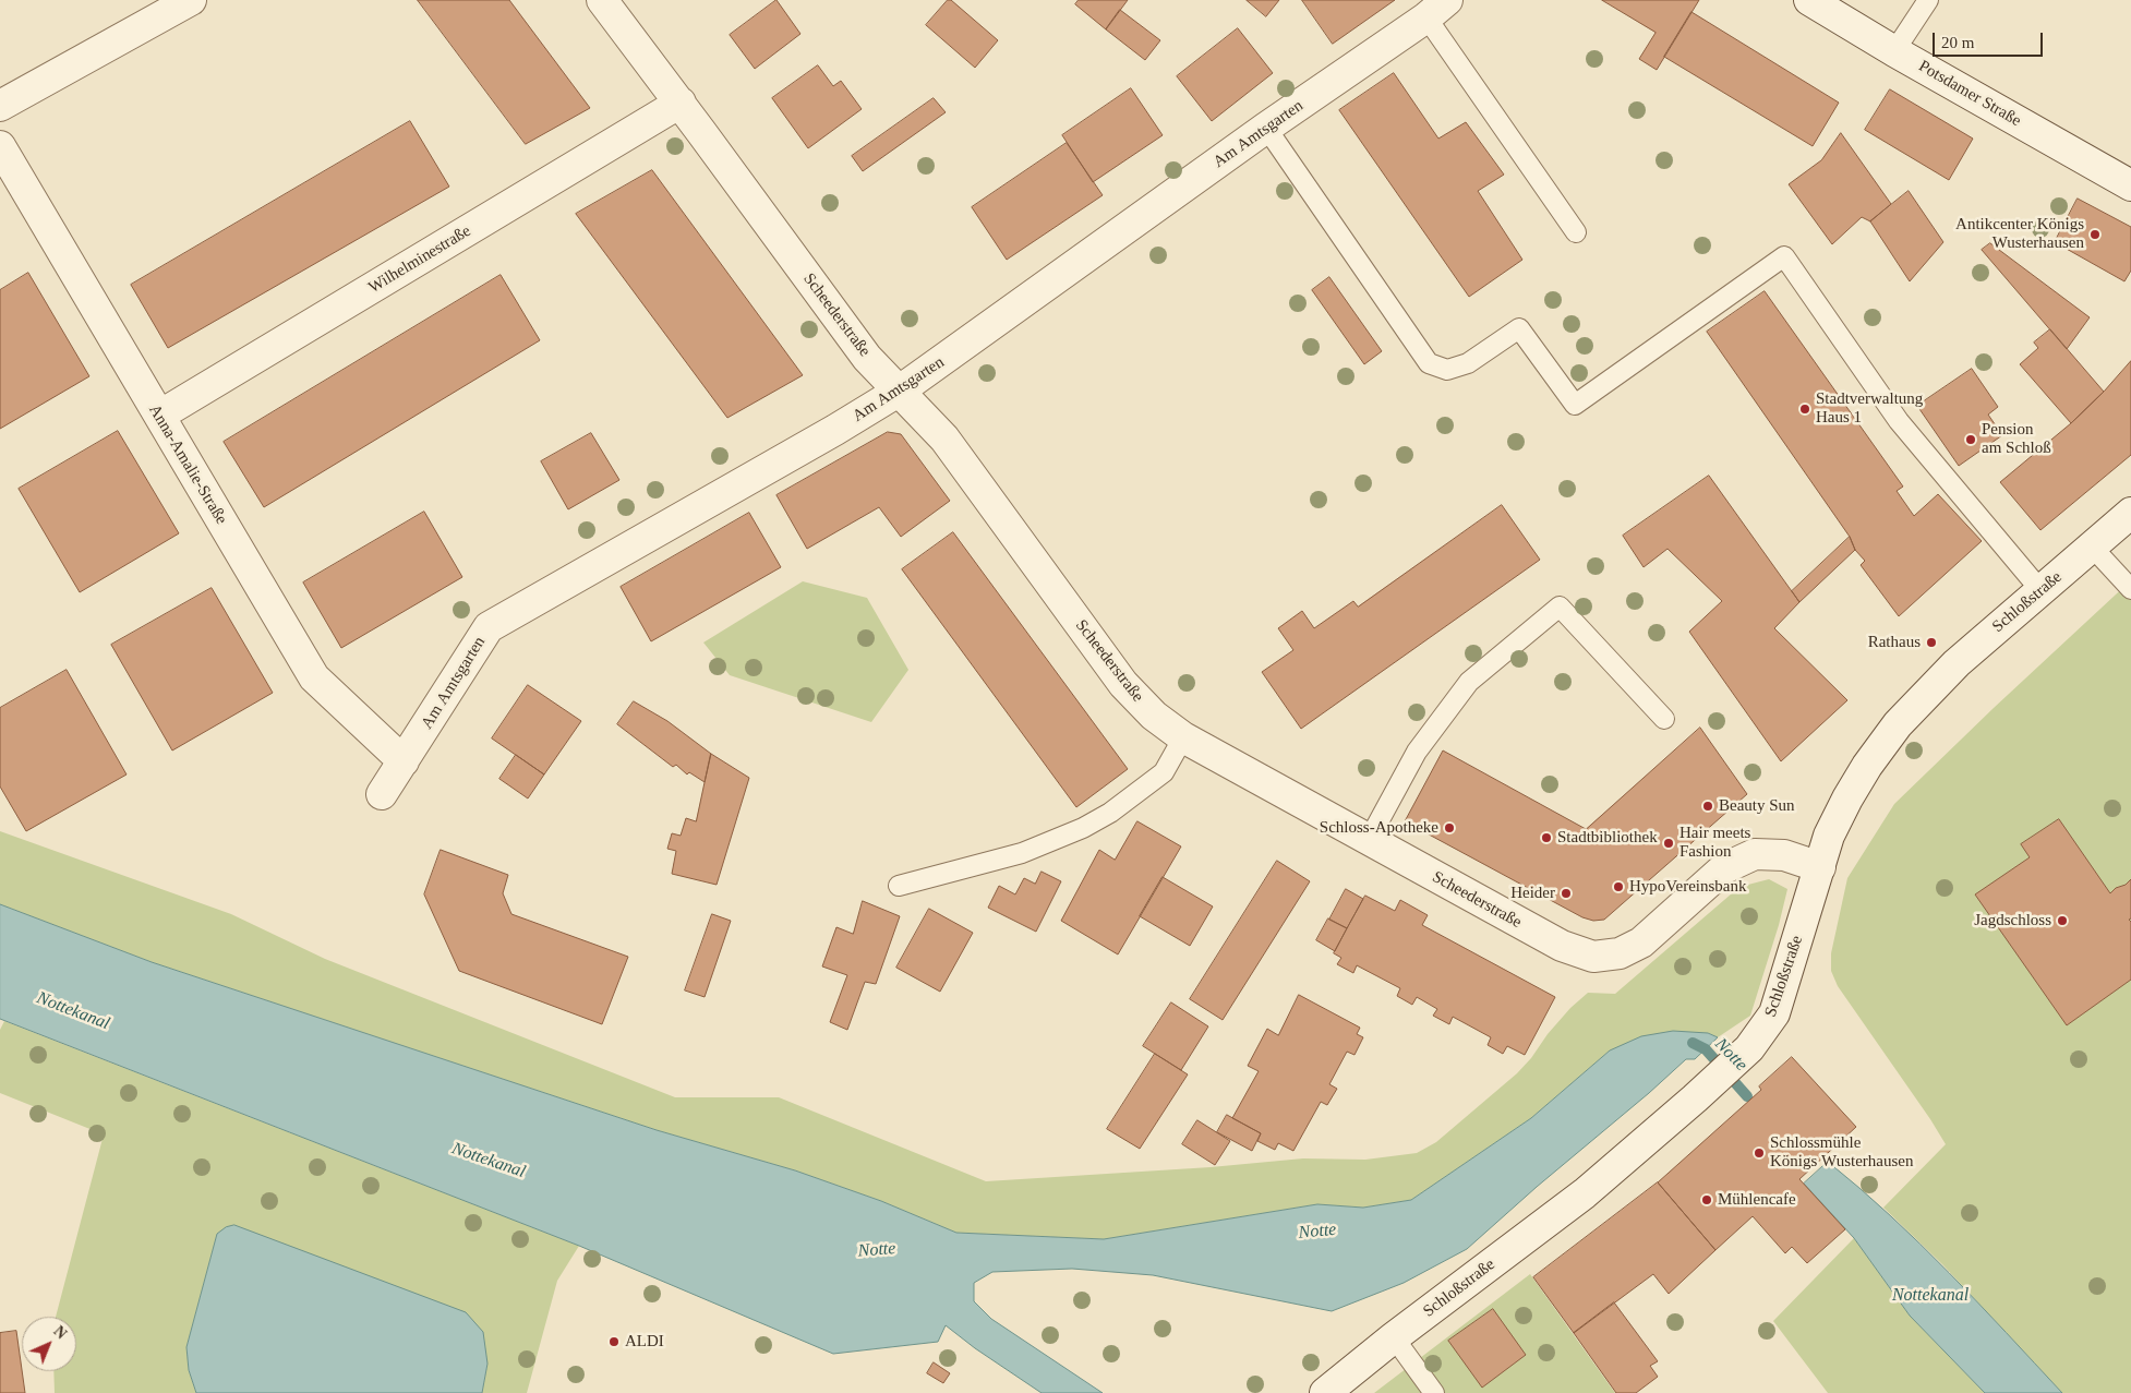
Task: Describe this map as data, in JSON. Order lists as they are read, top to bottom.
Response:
{
  "streets": {
    "street": [
      "Potsdamer Straße",
      "Am Amtsgarten",
      "Wilhelminestraße",
      "Scheederstraße",
      "Anna-Amalie-Straße",
      "Schloßstraße"
    ]
  },
  "crossings": [
    ["Am Amtsgarten", "Scheederstraße"],
    ["Am Amtsgarten", "Anna-Amalie-Straße"],
    ["Wilhelminestraße", "Scheederstraße"],
    ["Wilhelminestraße", "Anna-Amalie-Straße"],
    ["Scheederstraße", "Schloßstraße"]
  ],
  "water": ["Nottekanal", "Notte"],
  "places": [
    "Antikcenter Königs Wusterhausen",
    "Stadtverwaltung Haus 1",
    "Pension am Schloß",
    "Rathaus",
    "Beauty Sun",
    "Schloss-Apotheke",
    "Stadtbibliothek",
    "Hair meets Fashion",
    "HypoVereinsbank",
    "Heider",
    "Jagdschloss",
    "Schlossmühle Königs Wusterhausen",
    "Mühlencafe",
    "ALDI"
  ],
  "scale_bar": "20 m",
  "north": "top right"
}
